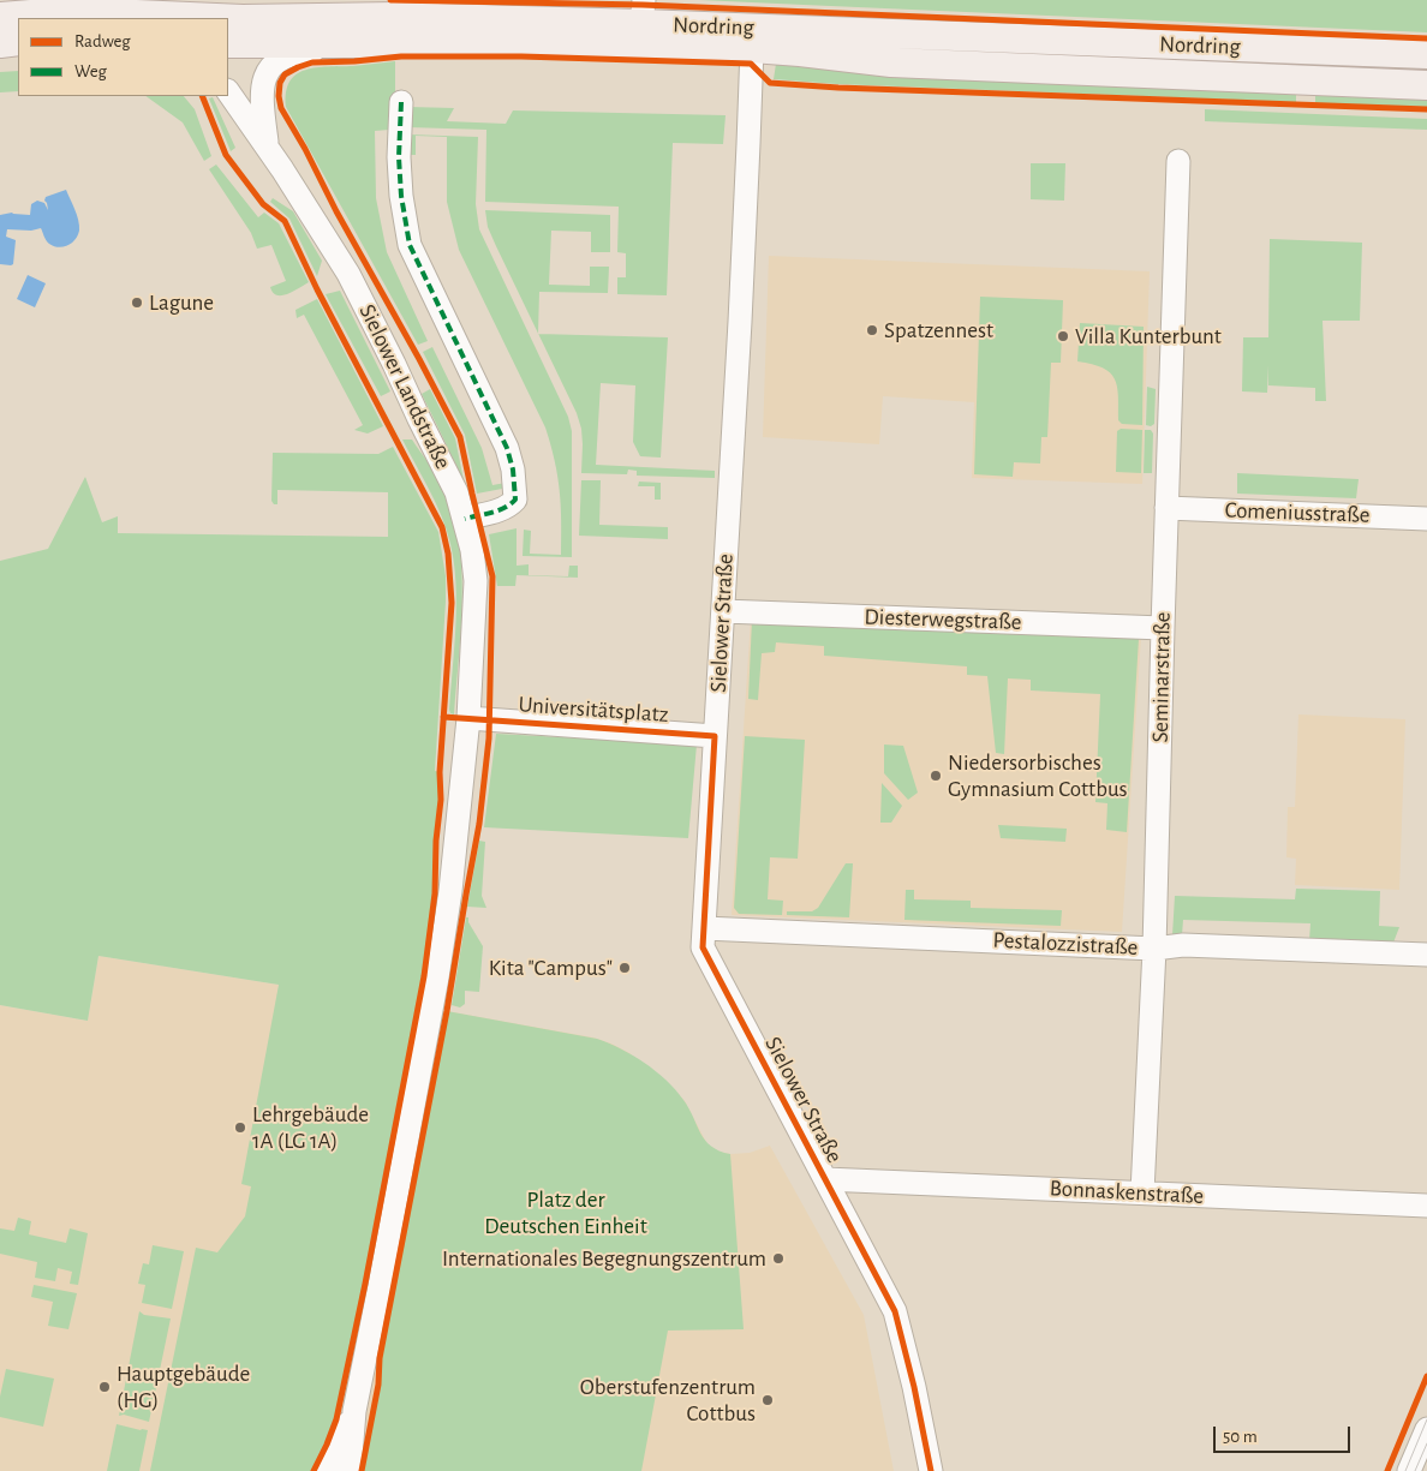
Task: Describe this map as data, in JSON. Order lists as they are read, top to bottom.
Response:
{
  "streets": {
    "main road": ["Nordring"],
    "street": [
      "Sielower Landstraße",
      "Comeniusstraße",
      "Diesterwegstraße",
      "Sielower Straße",
      "Seminarstraße",
      "Universitätsplatz",
      "Pestalozzistraße",
      "Bonnaskenstraße"
    ]
  },
  "crossings": [
    ["Nordring", "Sielower Straße"],
    ["Sielower Landstraße", "Universitätsplatz"],
    ["Comeniusstraße", "Seminarstraße"],
    ["Diesterwegstraße", "Sielower Straße"],
    ["Diesterwegstraße", "Seminarstraße"],
    ["Sielower Straße", "Universitätsplatz"],
    ["Sielower Straße", "Pestalozzistraße"],
    ["Sielower Straße", "Bonnaskenstraße"],
    ["Seminarstraße", "Pestalozzistraße"],
    ["Seminarstraße", "Bonnaskenstraße"]
  ],
  "parks": ["Platz der Deutschen Einheit"],
  "places": [
    "Lagune",
    "Spatzennest",
    "Villa Kunterbunt",
    "Niedersorbisches Gymnasium Cottbus",
    "Kita \"Campus\"",
    "Lehrgebäude 1A (LG 1A)",
    "Internationales Begegnungszentrum",
    "Hauptgebäude (HG)",
    "Oberstufenzentrum Cottbus"
  ],
  "legend": ["Radweg", "Weg"],
  "scale_bar": "50 m"
}
